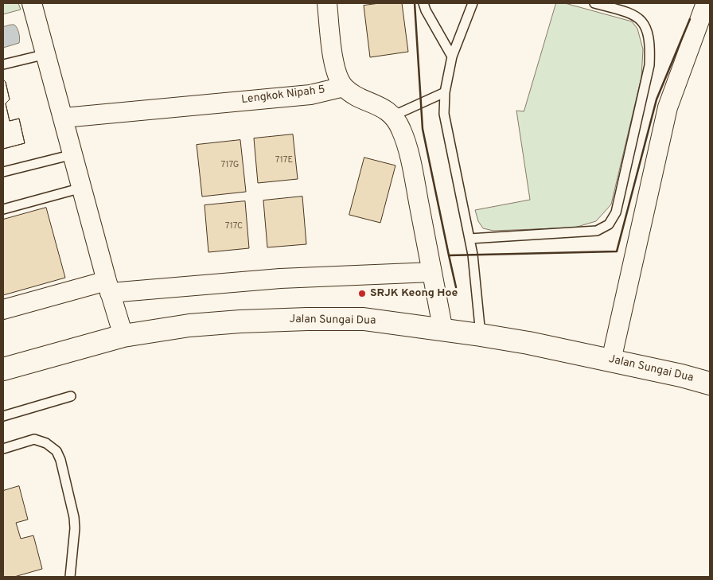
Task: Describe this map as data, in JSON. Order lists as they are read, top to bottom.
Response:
{
  "streets": {
    "main road": ["Jalan Sungai Dua"],
    "street": ["Lengkok Nipah 5"]
  },
  "places": ["SRJK Keong Hoe"],
  "house_numbers": ["717E", "717G", "717C"]
}
